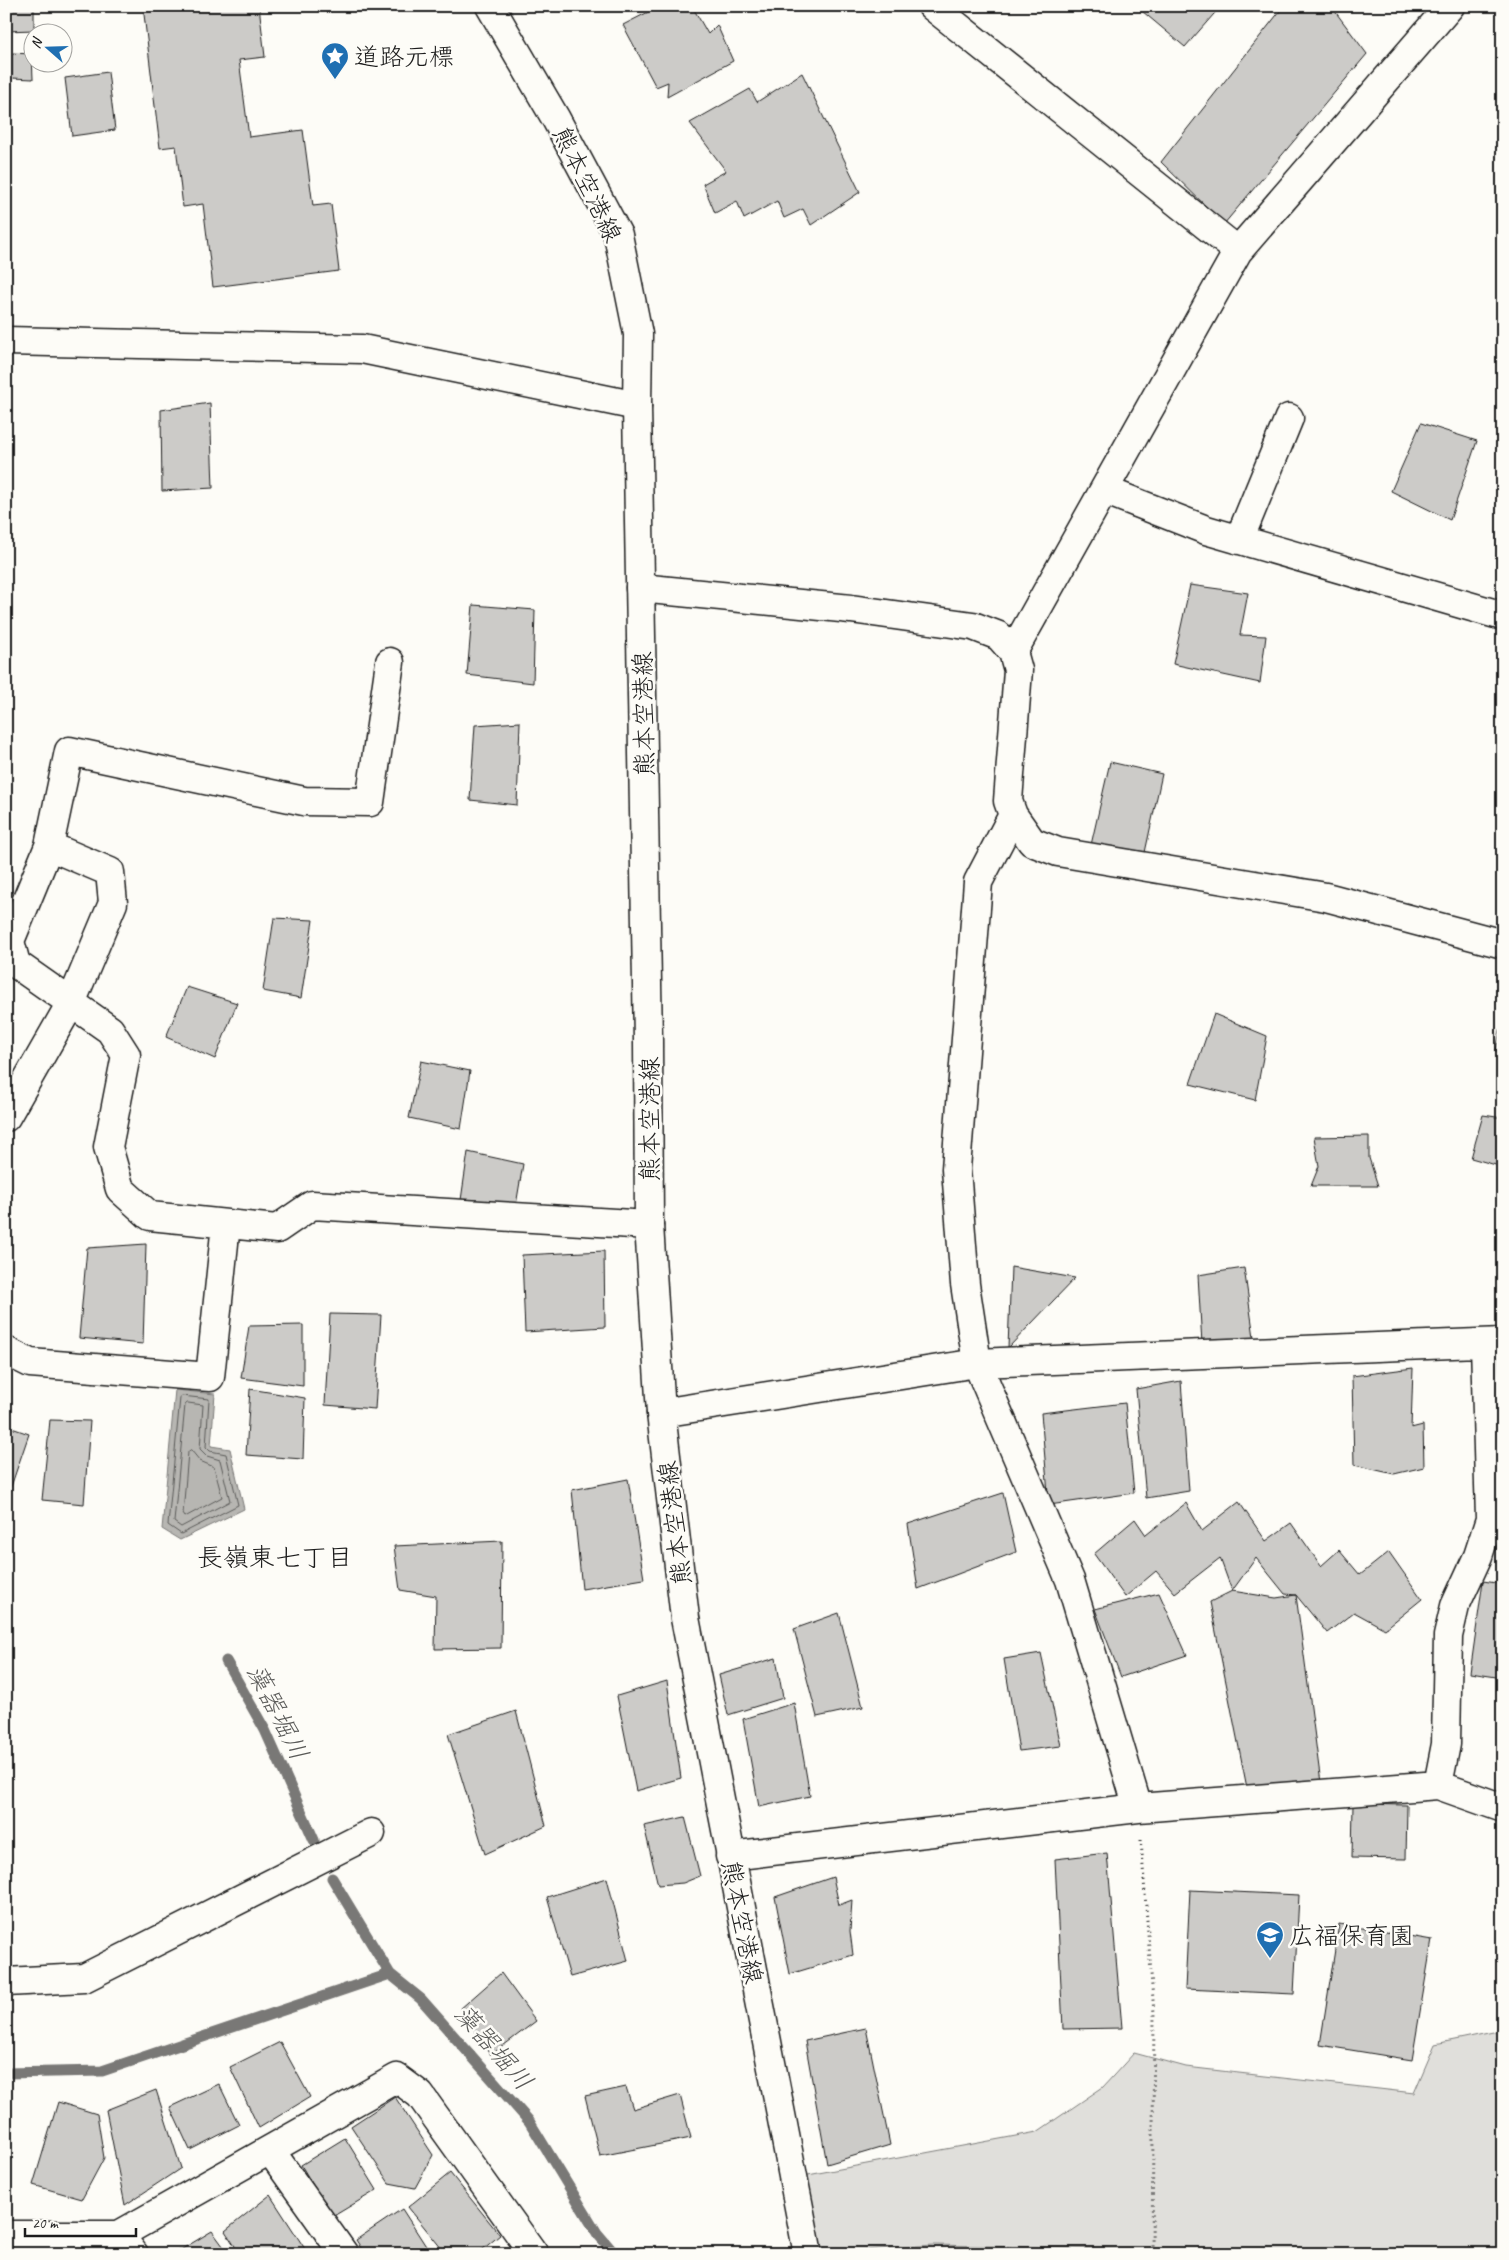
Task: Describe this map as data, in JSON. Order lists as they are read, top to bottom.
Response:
{
  "streets": {
    "street": ["熊本空港線"]
  },
  "districts": ["長嶺東七丁目"],
  "water": ["藻器堀川"],
  "places": {
    "place": ["道路元標"],
    "school or university": ["広福保育園"]
  },
  "scale_bar": "20 m",
  "north": "left"
}
